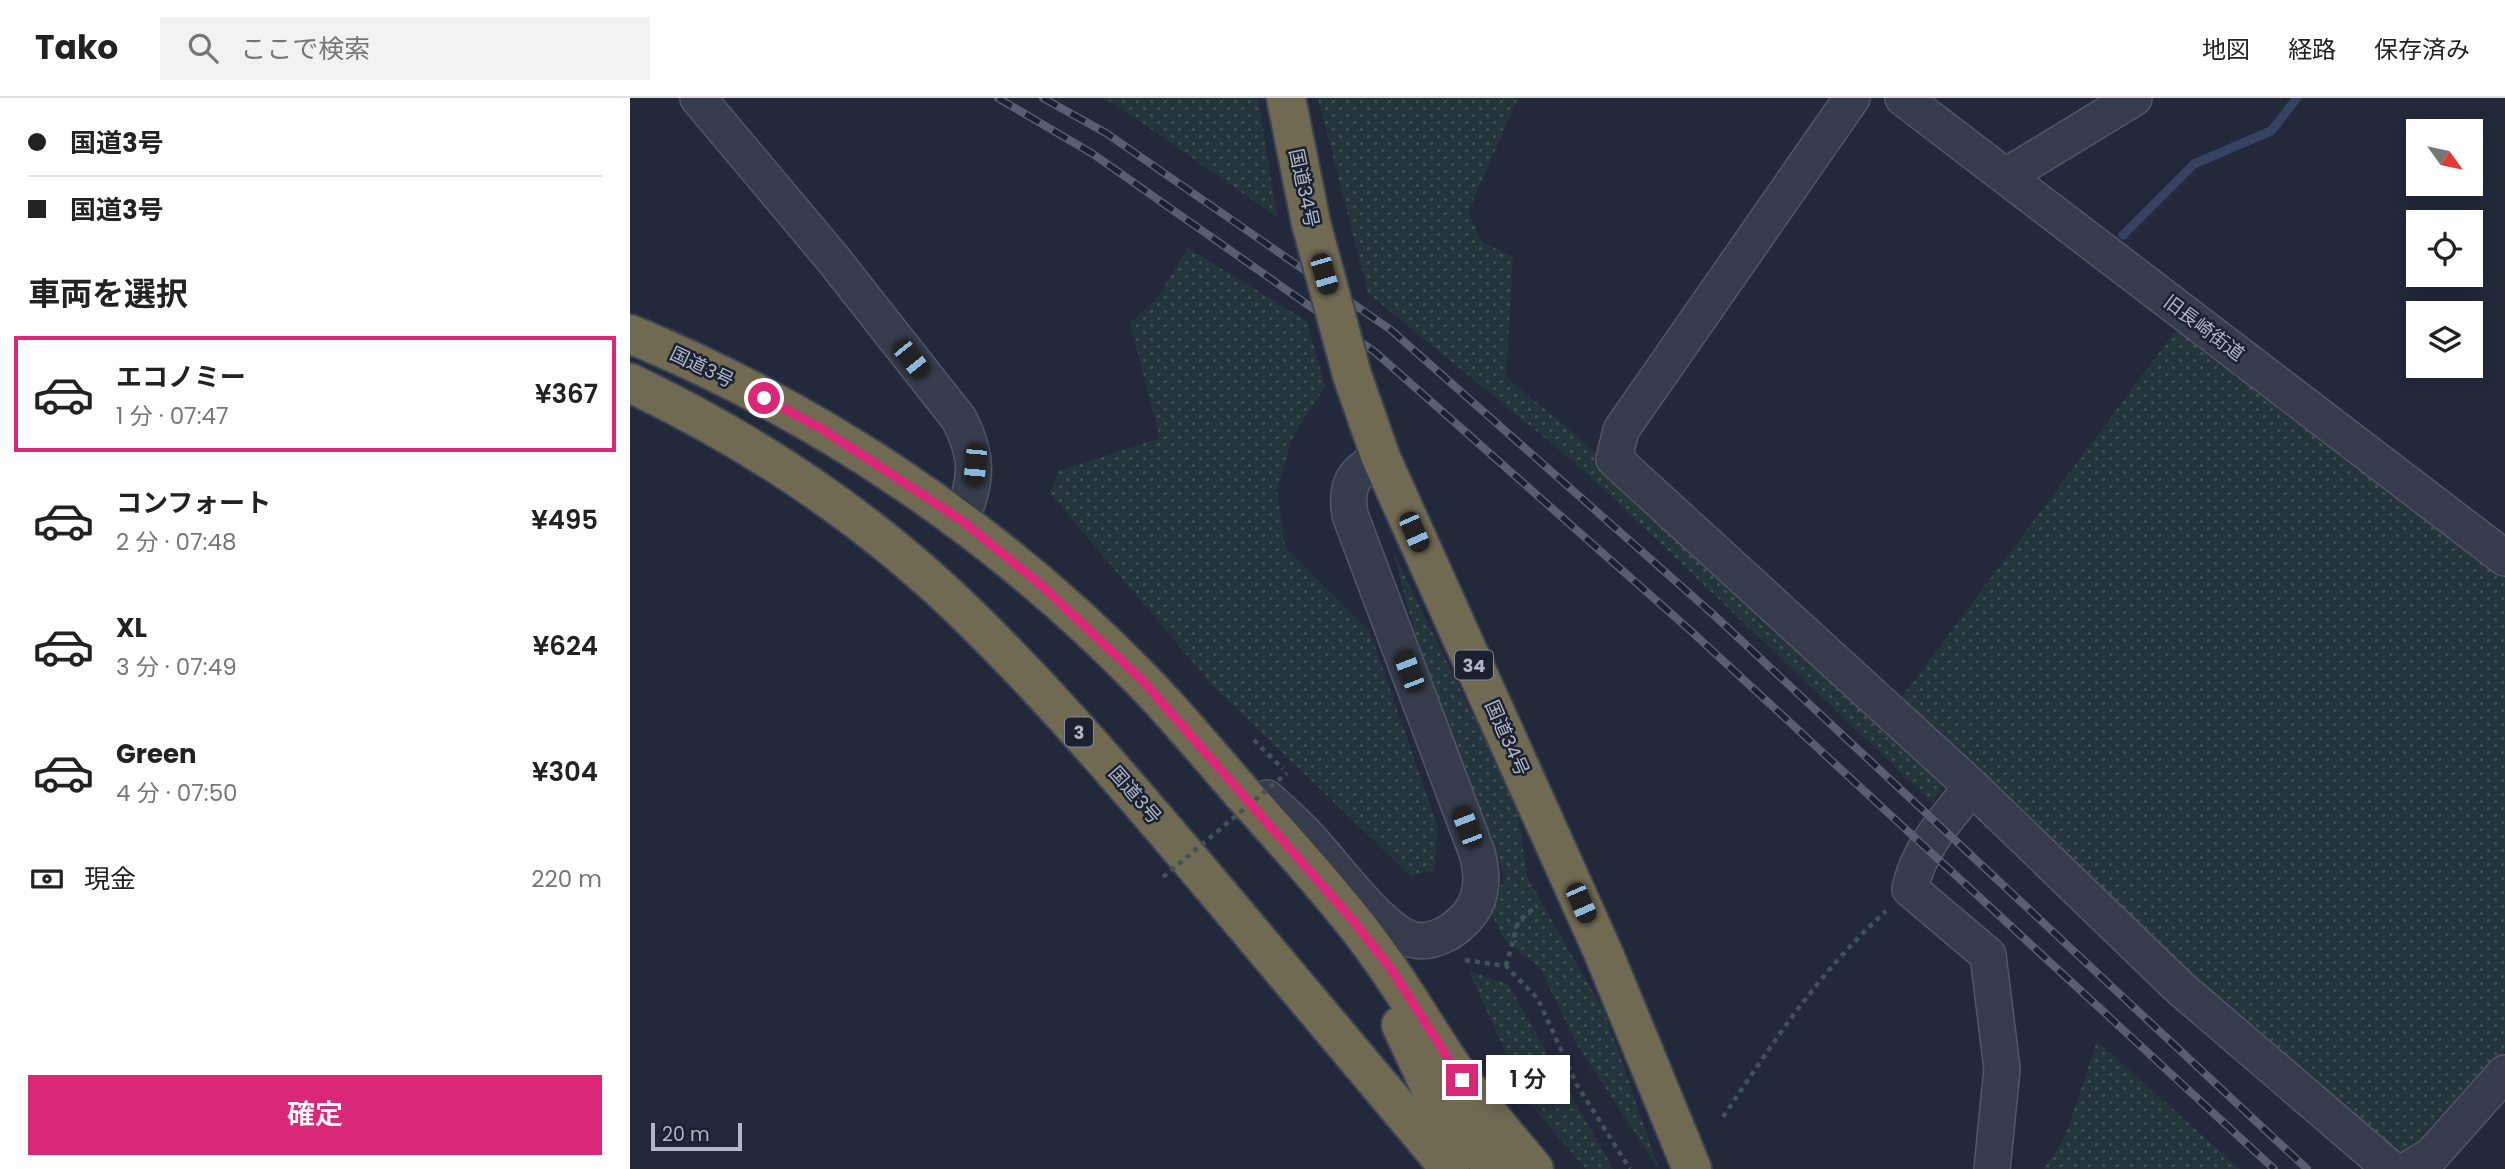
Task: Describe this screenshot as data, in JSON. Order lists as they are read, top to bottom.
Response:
{
  "streets": {
    "highway": [
      "国道34号",
      "国道3号",
      "34",
      "3"
    ],
    "street": ["旧長崎街道"]
  },
  "crossings": [
    ["国道34号", "34"]
  ],
  "scale_bar": "20 m",
  "north": "bottom right",
  "page": {
    "header": "Tako",
    "search": "ここで検索",
    "nav": ["地図", "経路", "保存済み"],
    "banner": ["国道3号", "国道3号"],
    "heading": "車両を選択",
    "list": [
      {
        "name": "エコノミー",
        "note": "1 分 · 07:47",
        "value": "¥367"
      },
      {
        "name": "コンフォート",
        "note": "2 分 · 07:48",
        "value": "¥495"
      },
      {
        "name": "XL",
        "note": "3 分 · 07:49",
        "value": "¥624"
      },
      {
        "name": "Green",
        "note": "4 分 · 07:50",
        "value": "¥304"
      }
    ],
    "pay": ["現金", "220 m"],
    "bubble": "1 分",
    "buttons": "確定",
    "scale": "20 m"
  }
}
